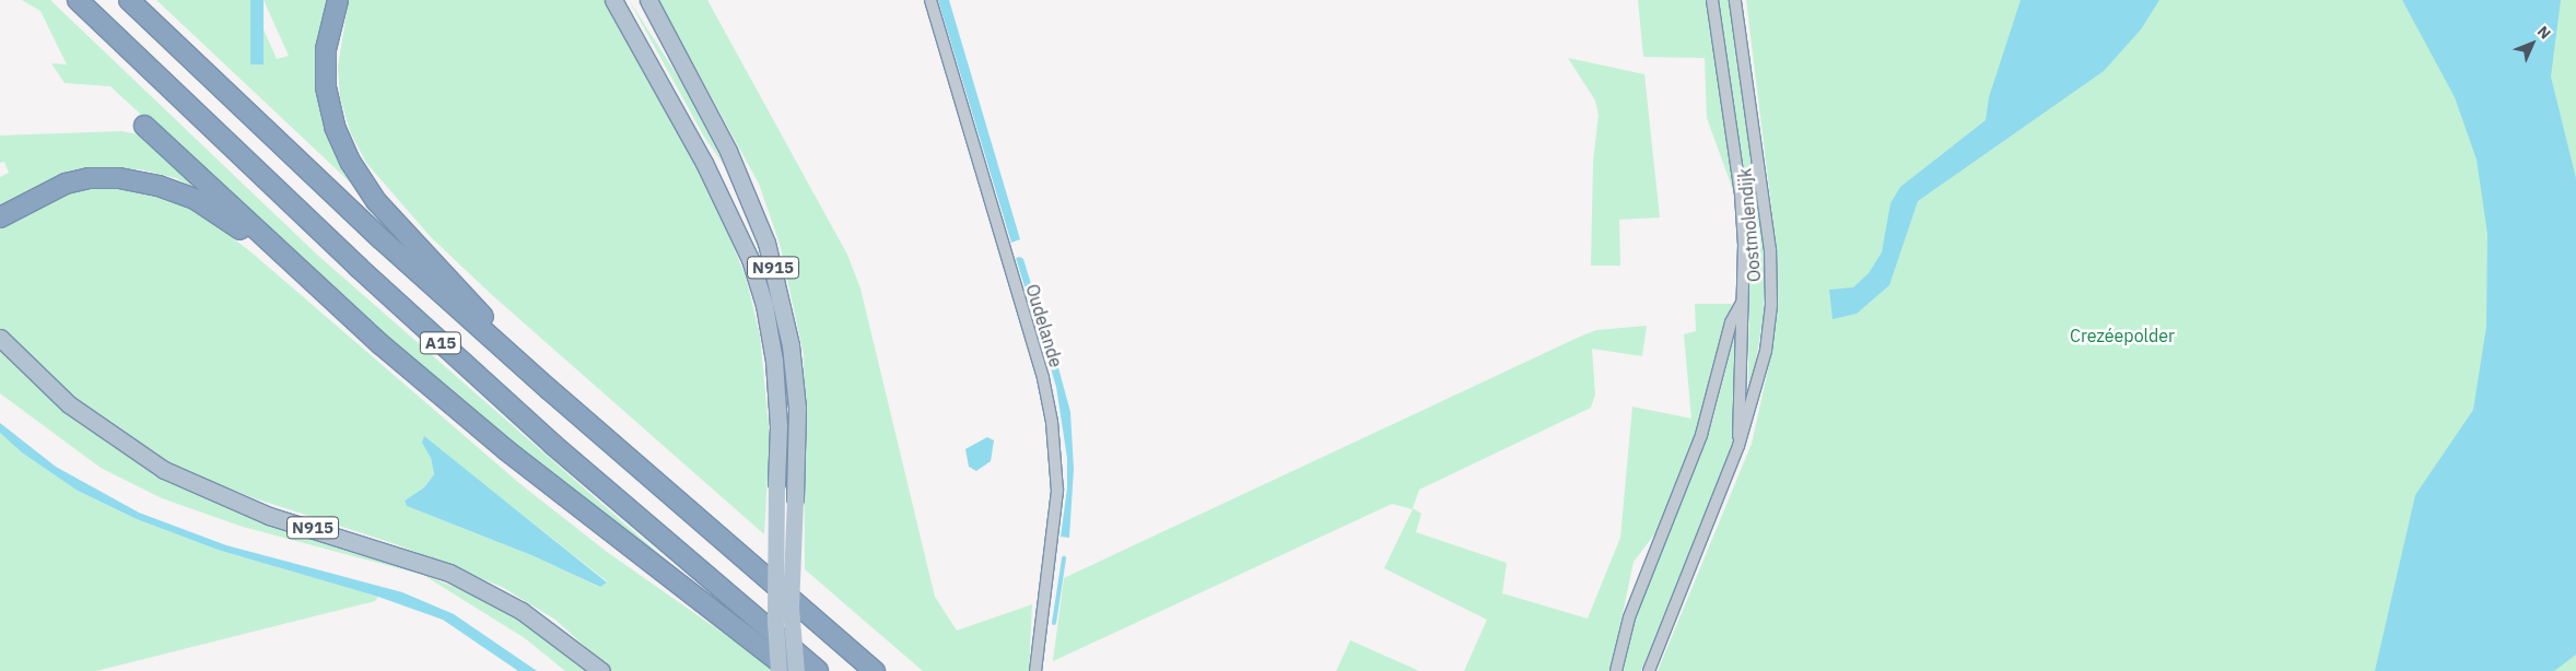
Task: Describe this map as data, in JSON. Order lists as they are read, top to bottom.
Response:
{
  "streets": {
    "highway": ["A15"],
    "main road": ["N915"],
    "street": ["Oostmolendijk", "Oudelande"]
  },
  "parks": ["Crezéepolder"],
  "north": "top right"
}
